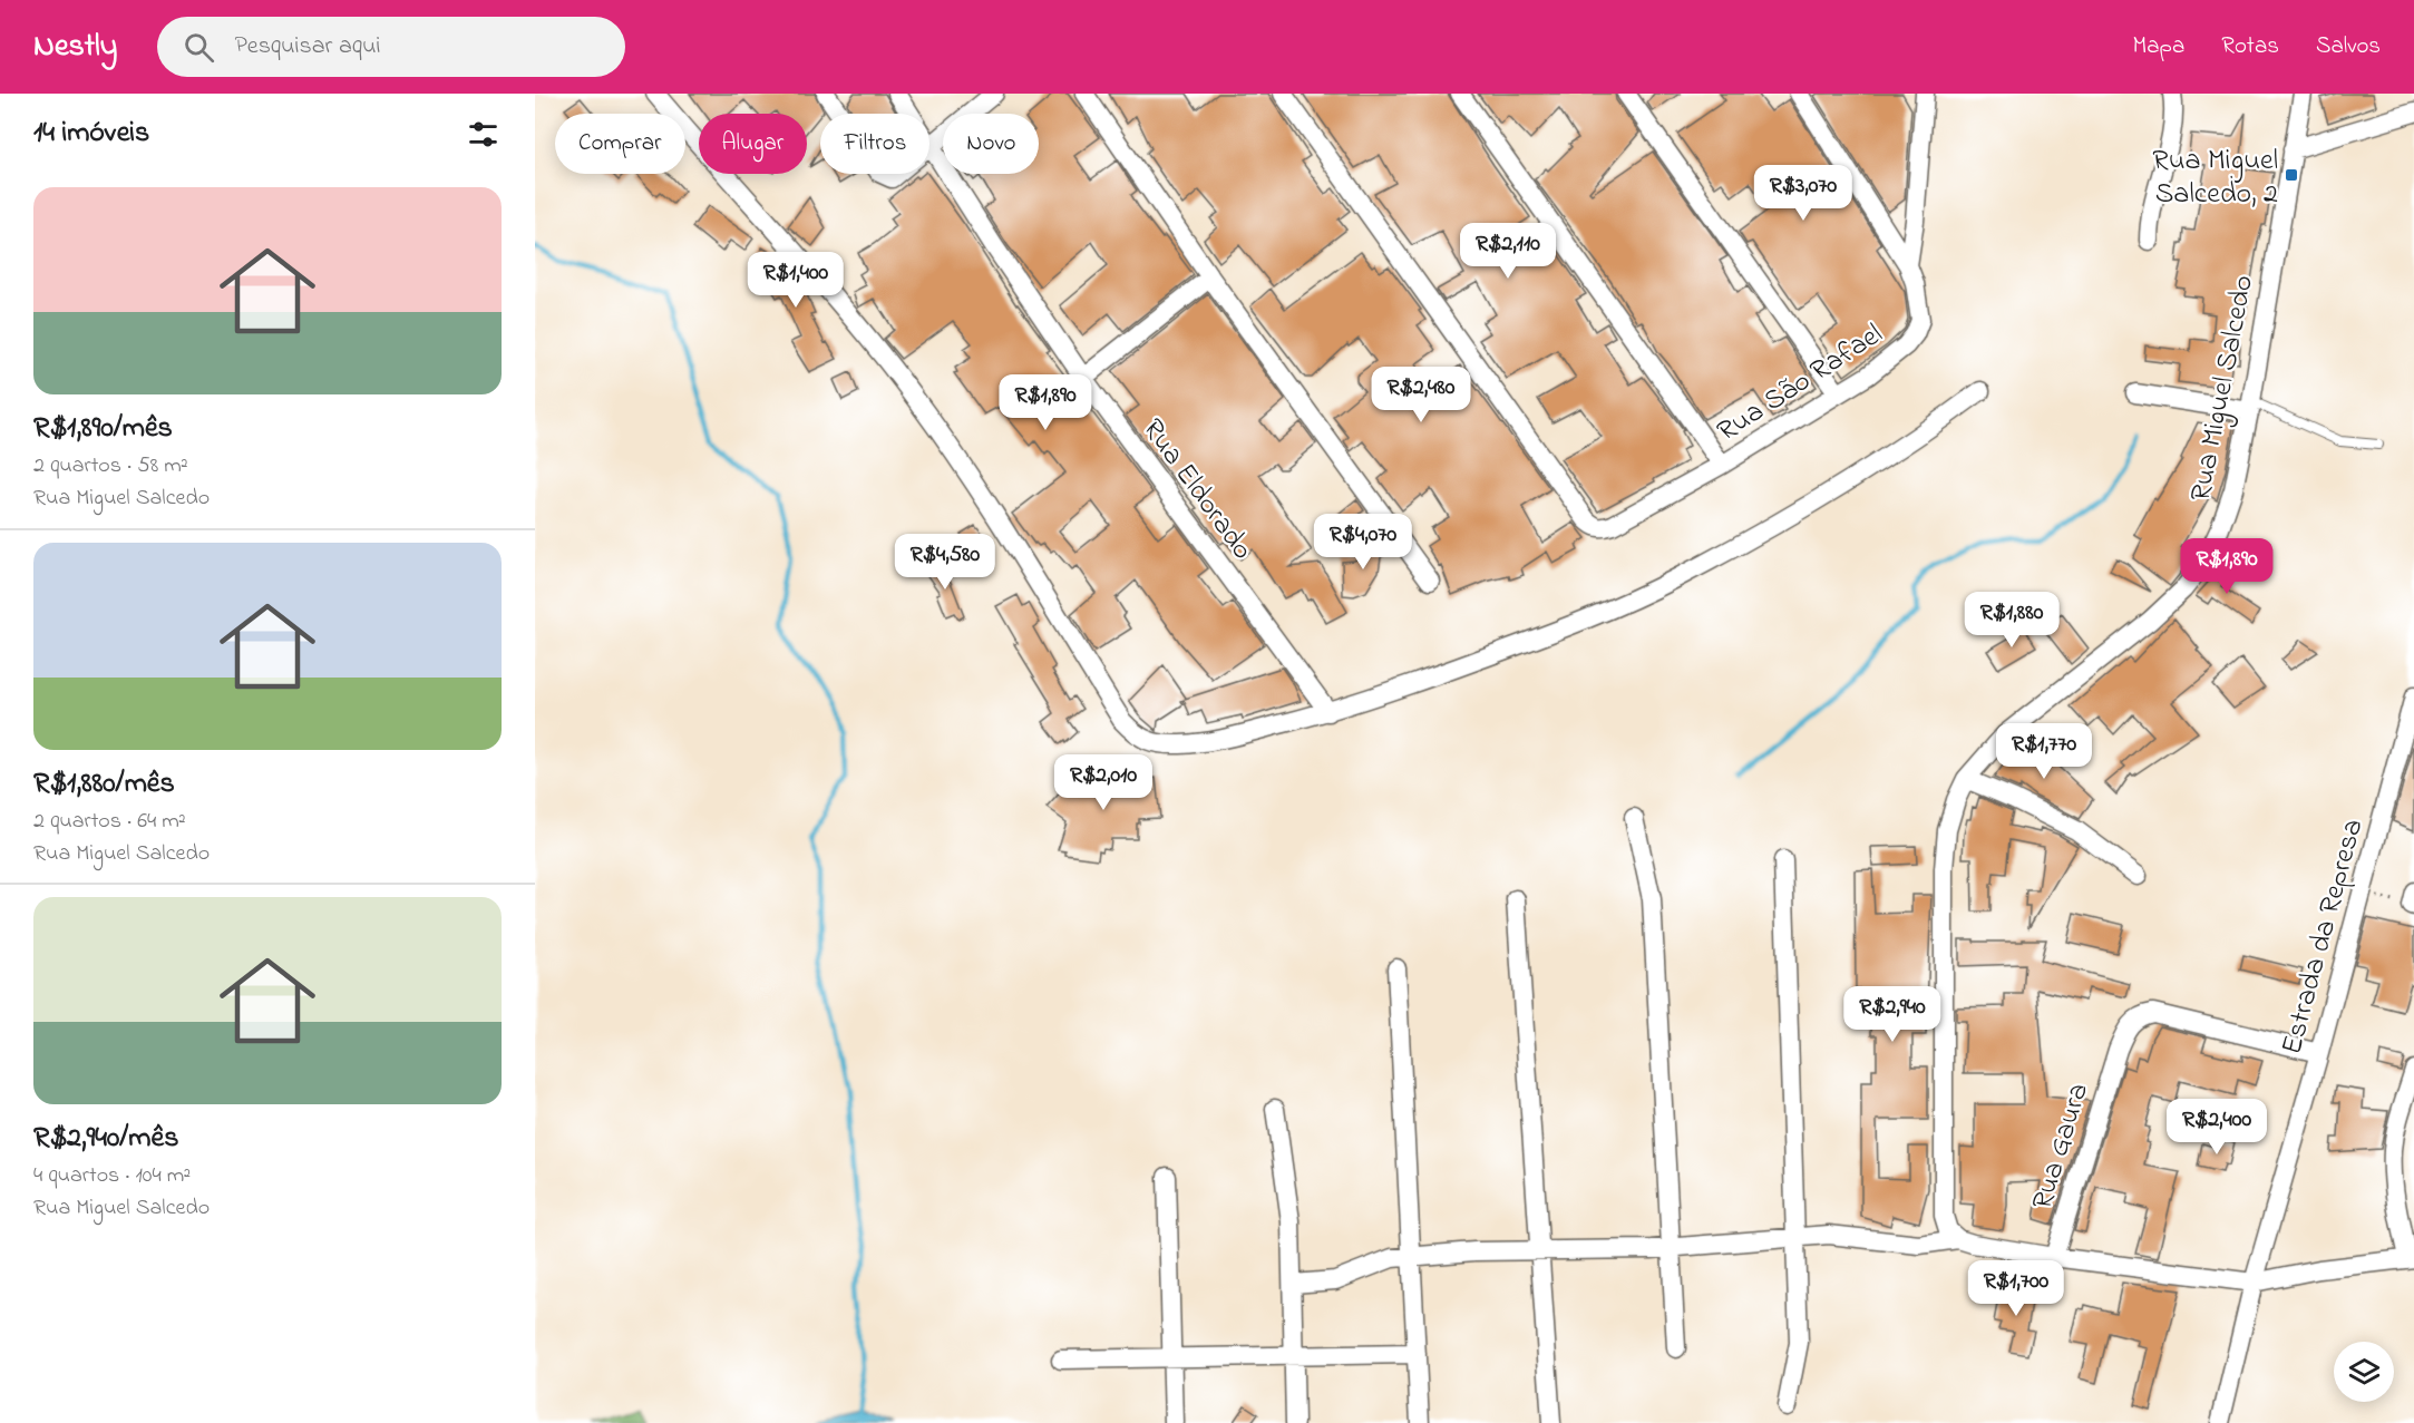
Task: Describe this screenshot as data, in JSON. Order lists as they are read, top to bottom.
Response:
{
  "streets": {
    "street": [
      "Rua São Rafael",
      "Rua Miguel Salcedo",
      "Rua Eldorado",
      "Estrada da Represa",
      "Rua Gaura"
    ]
  },
  "crossings": [
    ["Estrada da Represa", "Rua Gaura"]
  ],
  "places": {
    "transit": ["Rua Miguel Salcedo, 2"]
  },
  "page": {
    "header": "Nestly",
    "search": "Pesquisar aqui",
    "nav": ["Mapa", "Rotas", "Salvos"],
    "heading": "14 imóveis",
    "chip": [
      "Comprar",
      "Alugar",
      "Filtros",
      "Novo"
    ],
    "price": [
      "R$3,070",
      "R$2,110",
      "R$1,400",
      "R$2,480",
      "R$1,890",
      "R$4,070",
      "R$4,580",
      "R$1,890",
      "R$1,880",
      "R$1,770",
      "R$2,010",
      "R$2,940",
      "R$2,400",
      "R$1,700"
    ],
    "list": [
      {
        "name": "R$1,890/mês",
        "note": "2 quartos · 58 m² · Rua Miguel Salcedo"
      },
      {
        "name": "R$1,880/mês",
        "note": "2 quartos · 64 m² · Rua Miguel Salcedo"
      },
      {
        "name": "R$2,940/mês",
        "note": "4 quartos · 104 m² · Rua Miguel Salcedo"
      }
    ]
  }
}
